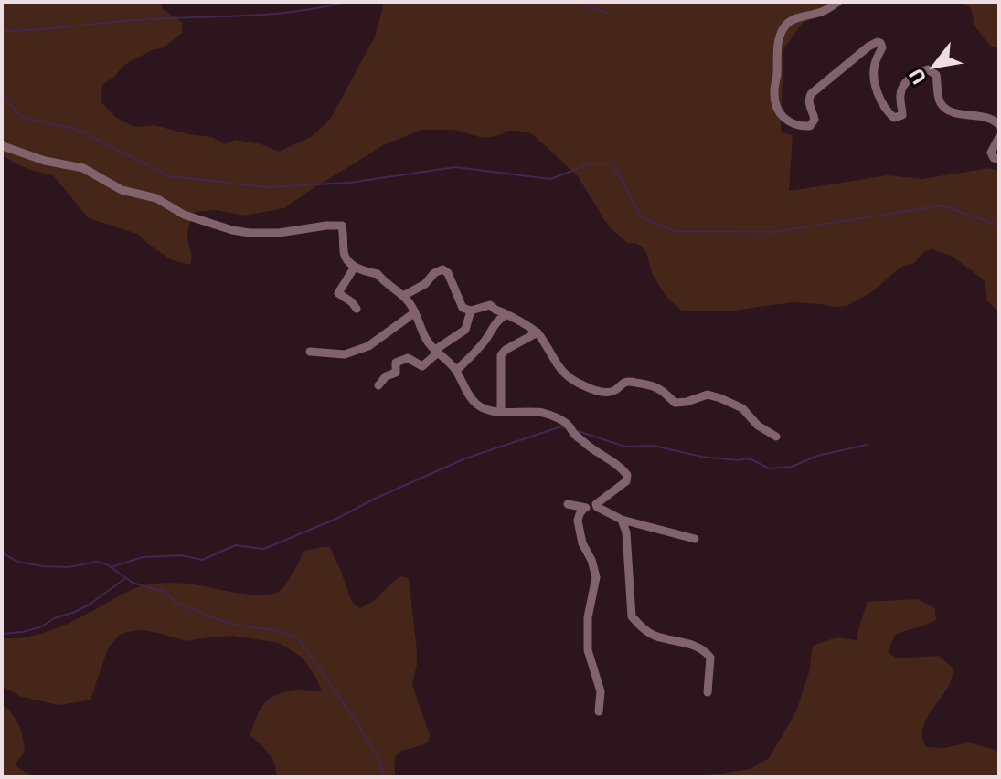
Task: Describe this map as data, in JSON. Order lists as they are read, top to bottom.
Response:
{
  "north": "bottom left"
}
